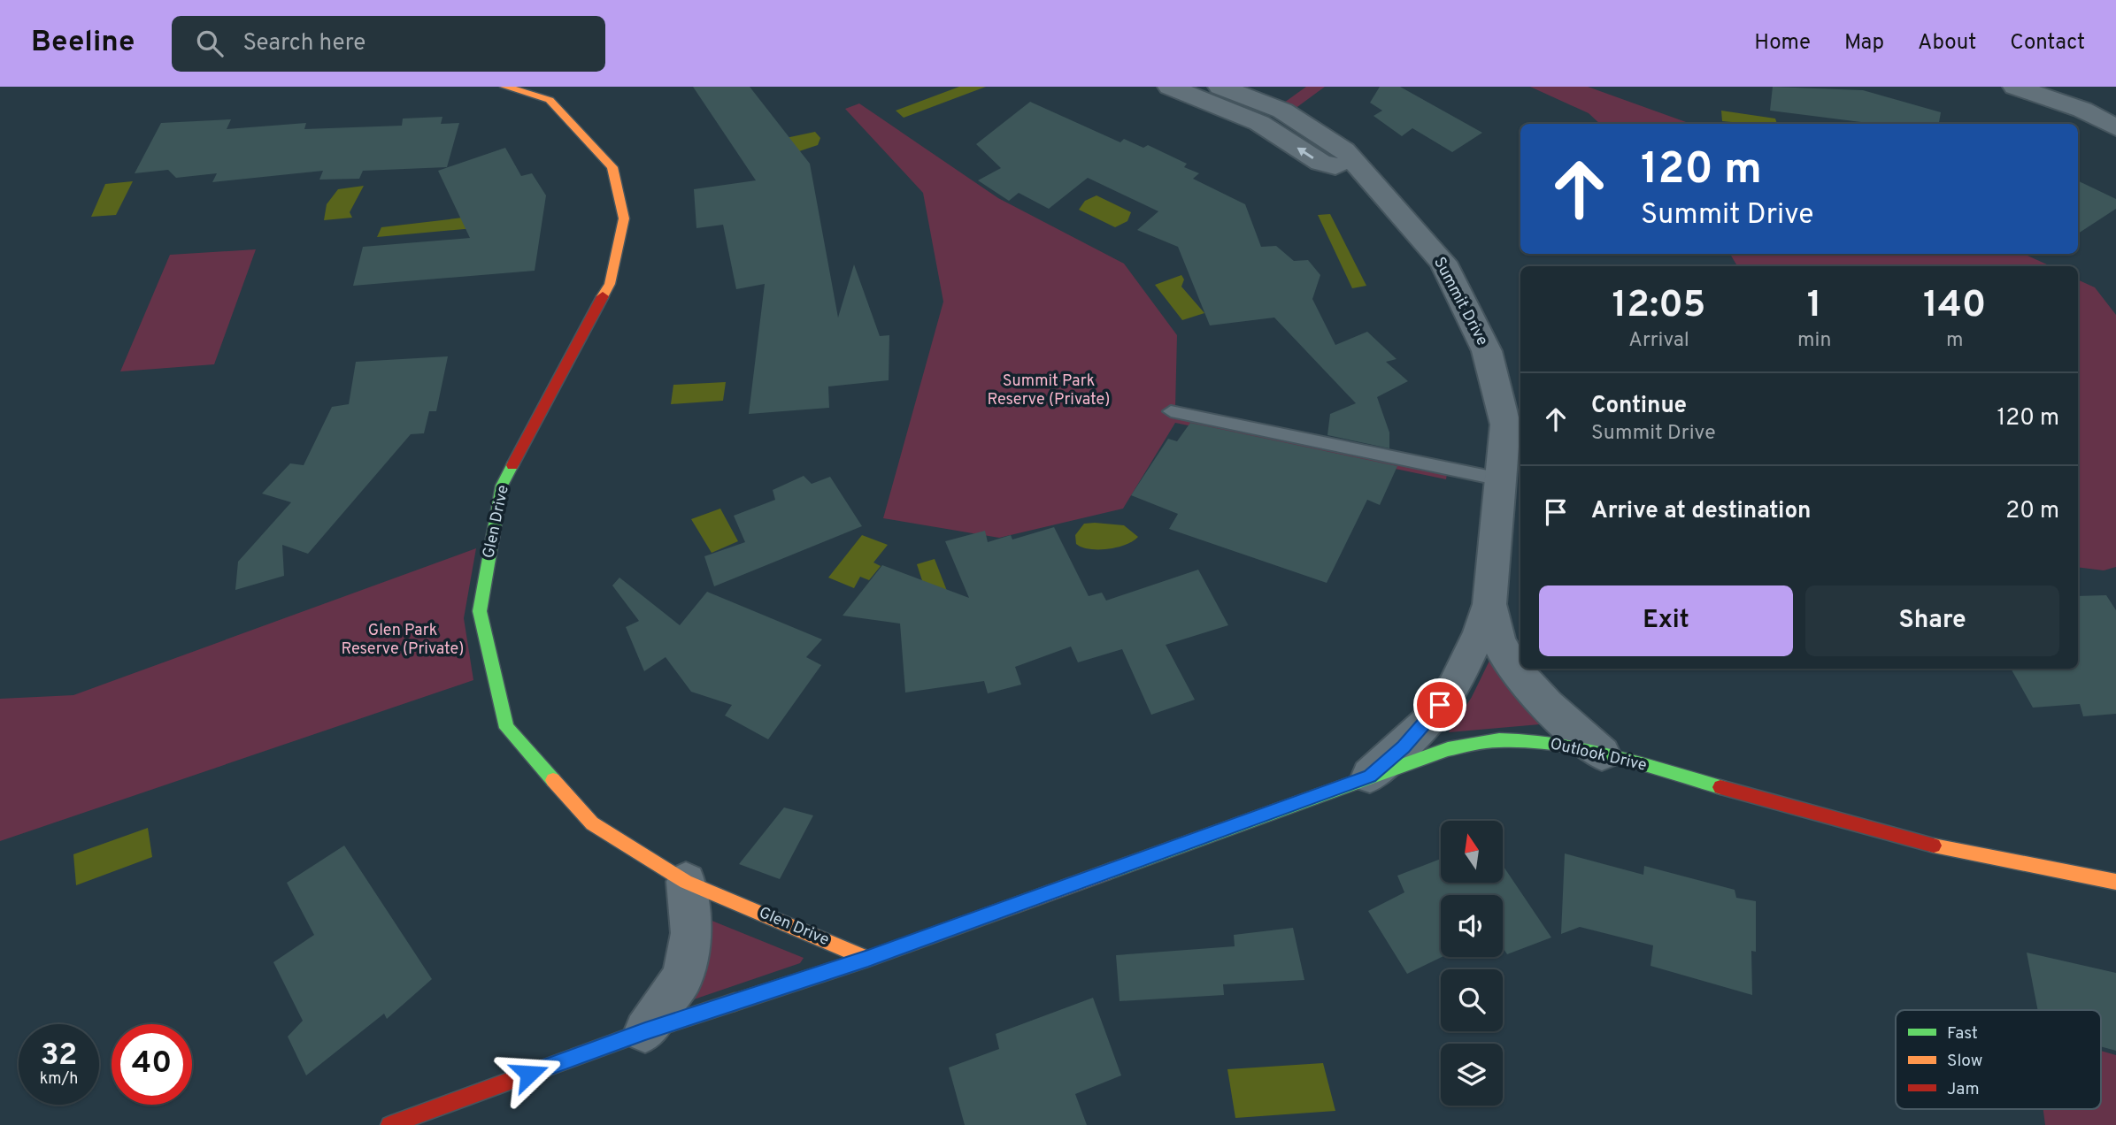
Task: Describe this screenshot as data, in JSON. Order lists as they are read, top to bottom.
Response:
{
  "streets": {
    "street": ["Summit Drive", "Glen Drive", "Outlook Drive"]
  },
  "crossings": [
    ["Summit Drive", "Outlook Drive"],
    ["Glen Drive", "Outlook Drive"]
  ],
  "parks": ["Summit Park Reserve (Private)", "Glen Park Reserve (Private)"],
  "legend": ["Fast", "Slow", "Jam"],
  "north": "top",
  "page": {
    "header": "Beeline",
    "search": "Search here",
    "nav": [
      "Home",
      "Map",
      "About",
      "Contact"
    ],
    "turn": ["120 m", "Summit Drive"],
    "eta": [
      "12:05",
      "Arrival",
      "1",
      "min",
      "140",
      "m"
    ],
    "list": [
      {
        "name": "Continue",
        "note": "Summit Drive",
        "value": "120 m"
      },
      {
        "name": "Arrive at destination",
        "value": "20 m"
      }
    ],
    "buttons": ["Exit", "Share"],
    "speed": "32 km/h",
    "limit": "40"
  }
}
